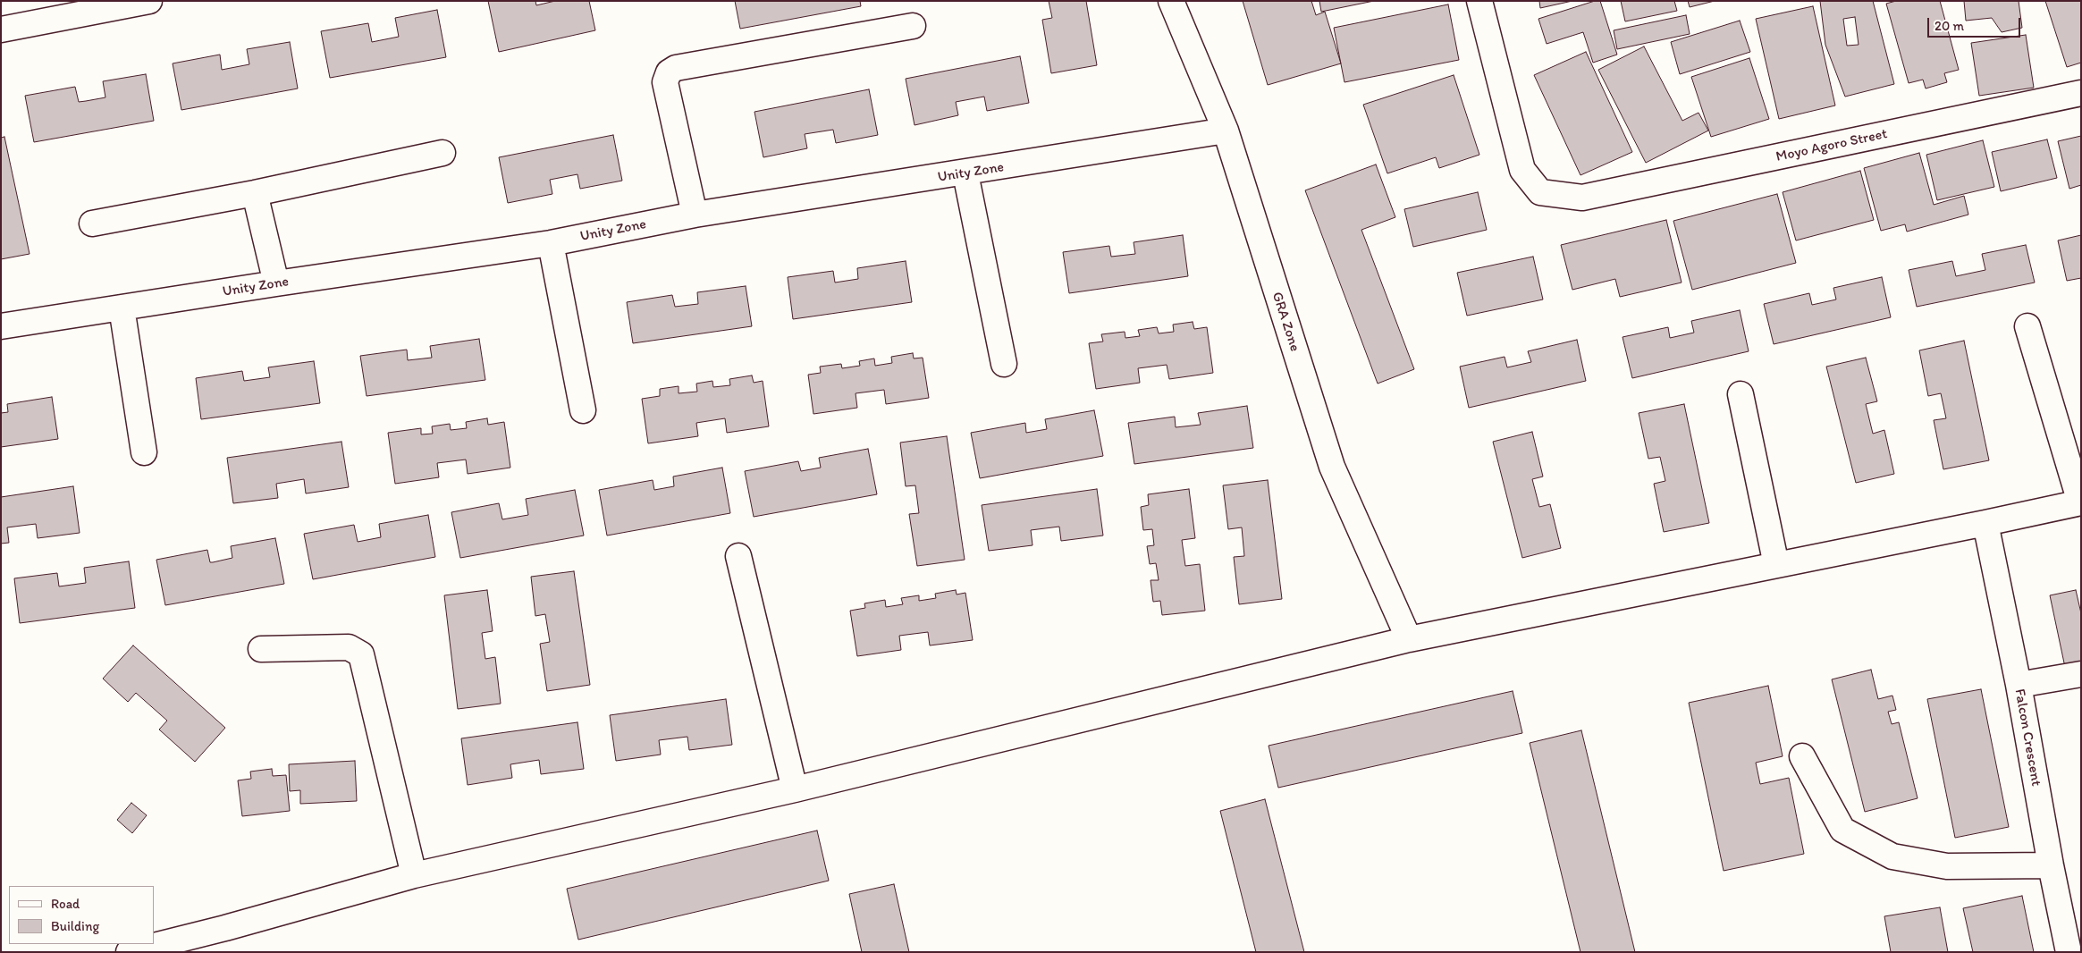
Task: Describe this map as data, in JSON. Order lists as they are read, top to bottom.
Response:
{
  "streets": {
    "street": [
      "Moyo Agoro Street",
      "Unity Zone",
      "GRA Zone",
      "Falcon Crescent"
    ]
  },
  "crossings": [
    ["Unity Zone", "GRA Zone"]
  ],
  "legend": ["Road", "Building"],
  "scale_bar": "20 m"
}
